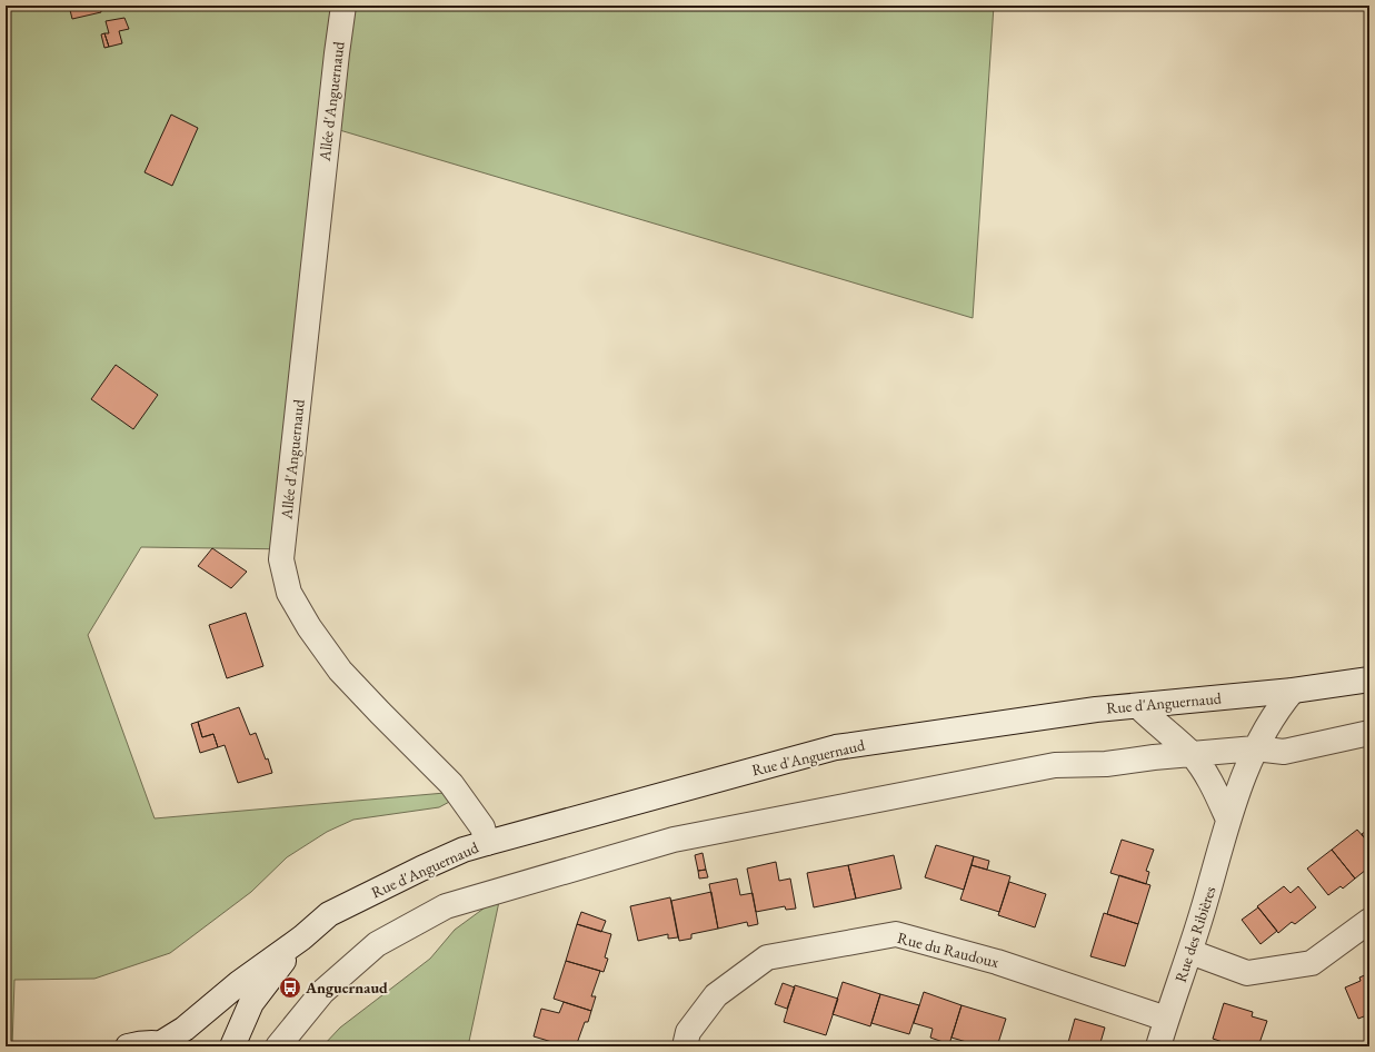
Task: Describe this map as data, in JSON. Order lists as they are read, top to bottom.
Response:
{
  "streets": {
    "street": [
      "Allée d'Anguernaud",
      "Rue d'Anguernaud",
      "Rue des Ribières",
      "Rue du Raudoux"
    ]
  },
  "crossings": [
    ["Allée d'Anguernaud", "Rue d'Anguernaud"],
    ["Rue d'Anguernaud", "Rue des Ribières"],
    ["Rue des Ribières", "Rue du Raudoux"]
  ],
  "places": {
    "bus stop": ["Anguernaud"]
  }
}
